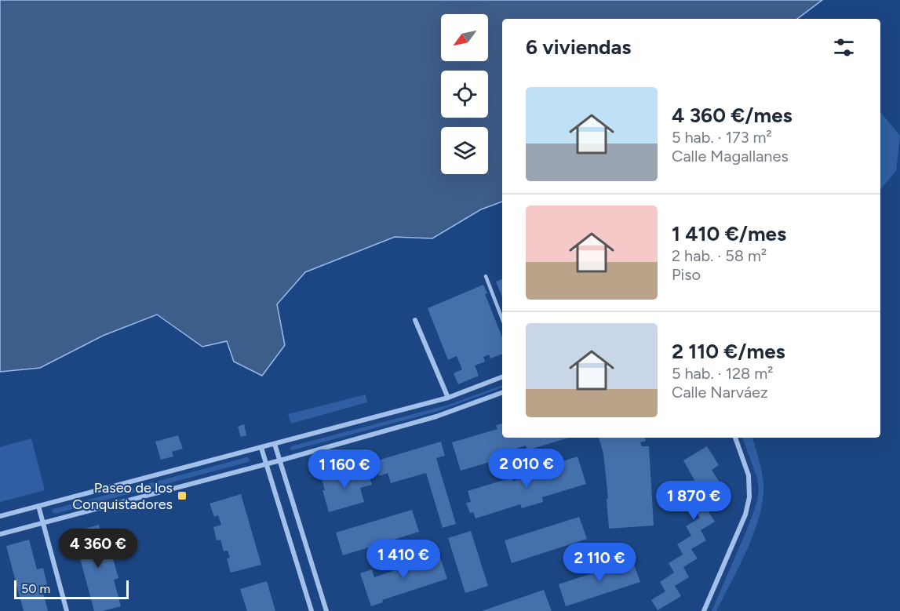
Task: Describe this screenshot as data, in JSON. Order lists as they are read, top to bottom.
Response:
{
  "places": {
    "transit": ["Paseo de los Conquistadores"]
  },
  "scale_bar": "50 m",
  "north": "bottom left",
  "page": {
    "heading": "6 viviendas",
    "list": [
      {
        "name": "4 360 €/mes",
        "note": "5 hab. · 173 m² · Calle Magallanes"
      },
      {
        "name": "1 410 €/mes",
        "note": "2 hab. · 58 m² · Piso"
      },
      {
        "name": "2 110 €/mes",
        "note": "5 hab. · 128 m² · Calle Narváez"
      }
    ],
    "price": [
      "2 010 €",
      "1 160 €",
      "1 870 €",
      "4 360 €",
      "1 410 €",
      "2 110 €"
    ],
    "scale": "50 m"
  }
}
